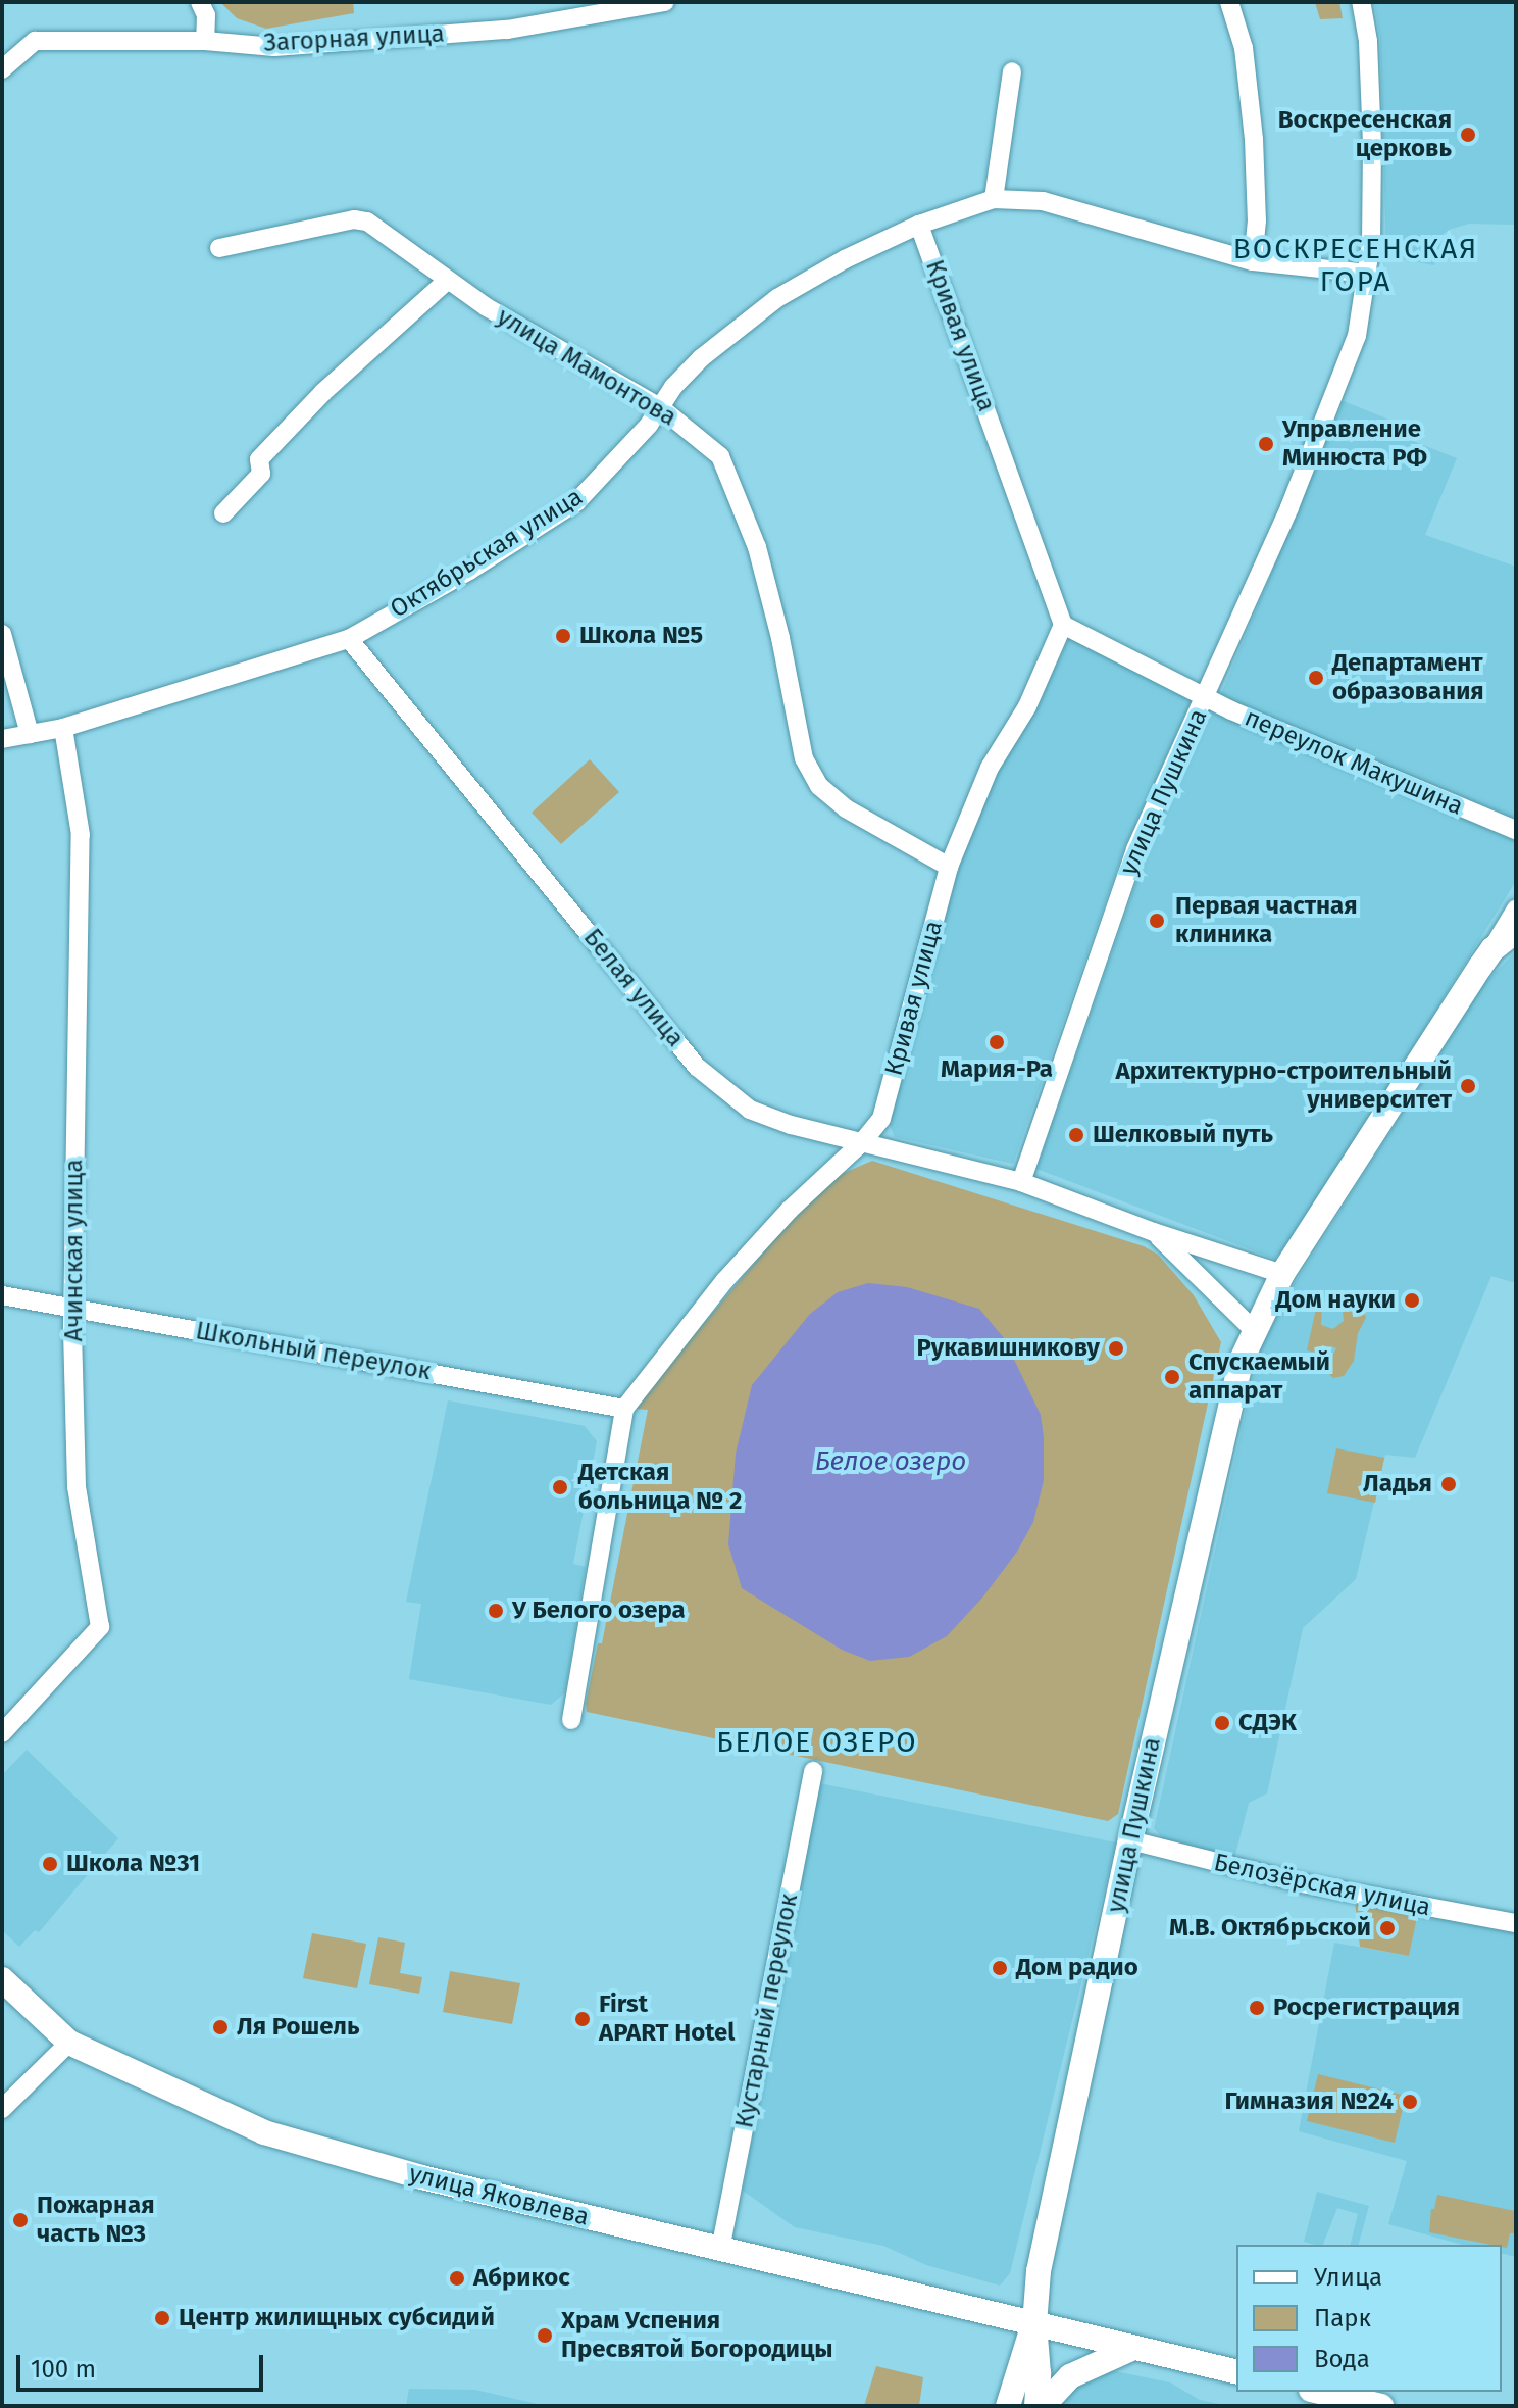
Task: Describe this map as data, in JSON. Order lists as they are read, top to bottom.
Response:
{
  "streets": {
    "main road": ["улица Пушкина", "улица Яковлева"],
    "street": [
      "Загорная улица",
      "Кривая улица",
      "улица Мамонтова",
      "Октябрьская улица",
      "переулок Макушина",
      "Белая улица",
      "Ачинская улица",
      "Школьный переулок",
      "Белозёрская улица",
      "Кустарный переулок"
    ]
  },
  "crossings": [
    ["Кривая улица", "улица Мамонтова"],
    ["Кривая улица", "Октябрьская улица"],
    ["Кривая улица", "переулок Макушина"],
    ["Кривая улица", "Белая улица"],
    ["Кривая улица", "Школьный переулок"],
    ["улица Мамонтова", "Октябрьская улица"],
    ["Октябрьская улица", "улица Пушкина"],
    ["Октябрьская улица", "Белая улица"],
    ["Октябрьская улица", "Ачинская улица"],
    ["переулок Макушина", "улица Пушкина"],
    ["улица Пушкина", "Белая улица"],
    ["улица Пушкина", "Белозёрская улица"],
    ["улица Пушкина", "улица Яковлева"],
    ["Ачинская улица", "Школьный переулок"],
    ["Кустарный переулок", "улица Яковлева"]
  ],
  "districts": ["ВОСКРЕСЕНСКАЯ ГОРА", "БЕЛОЕ ОЗЕРО"],
  "water": ["Белое озеро"],
  "places": [
    "Воскресенская церковь",
    "Управление Минюста РФ",
    "Школа №5",
    "Департамент образования",
    "Первая частная клиника",
    "Мария-Ра",
    "Архитектурно-строительный университет",
    "Шелковый путь",
    "Дом науки",
    "Рукавишникову",
    "Спускаемый аппарат",
    "Ладья",
    "Детская больница № 2",
    "У Белого озера",
    "СДЭК",
    "Школа №31",
    "М.В. Октябрьской",
    "Дом радио",
    "Росрегистрация",
    "First APART Hotel",
    "Ля Рошель",
    "Гимназия №24",
    "Пожарная часть №3",
    "Абрикос",
    "Центр жилищных субсидий",
    "Храм Успения Пресвятой Богородицы"
  ],
  "legend": ["Улица", "Парк", "Вода"],
  "scale_bar": "100 m"
}
